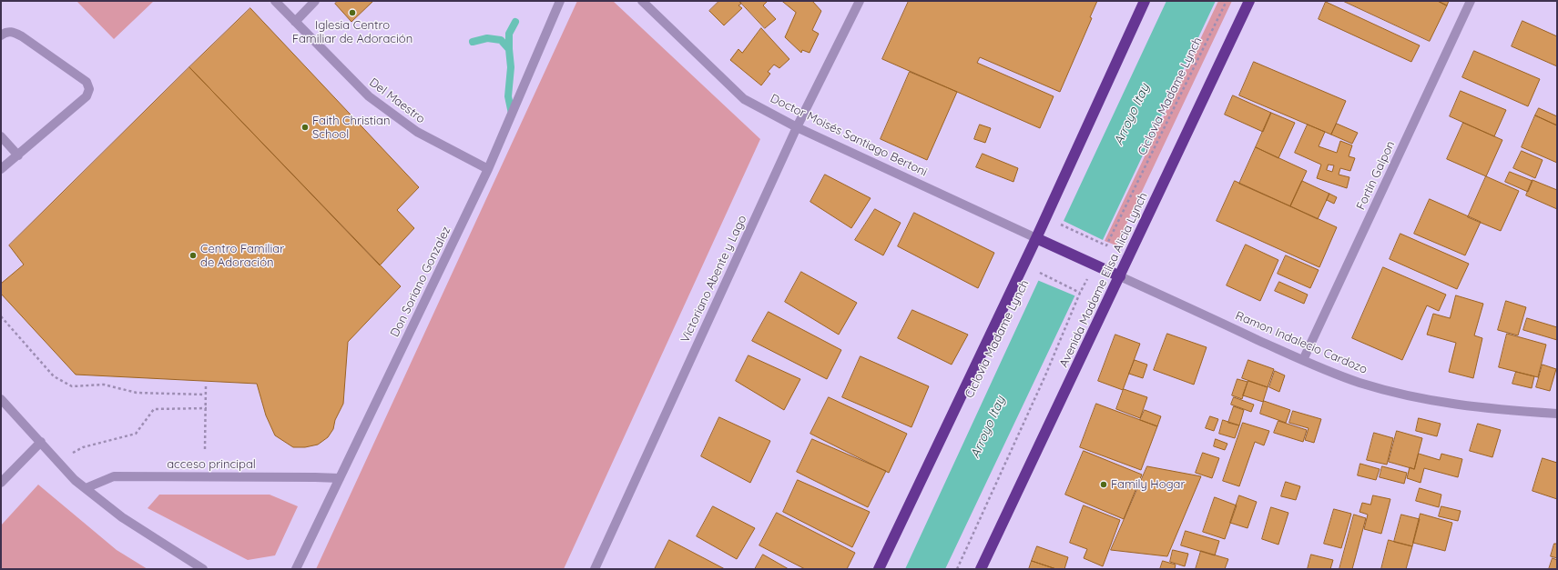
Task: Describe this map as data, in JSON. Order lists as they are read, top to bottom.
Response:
{
  "streets": {
    "highway": ["Doctor Moisés Santiago Bertoni", "Avenida Madame Elisa Alicia Lynch", "Ramon Indalecio Cardozo"],
    "street": [
      "Del Maestro",
      "Fortín Galpon",
      "Victoriano Abente y Lago",
      "Don Soriano Gonzalez",
      "acceso principal"
    ],
    "path": ["Ciclovia Madame Lynch"]
  },
  "crossings": [
    ["Del Maestro", "Don Soriano Gonzalez"],
    ["Doctor Moisés Santiago Bertoni", "Victoriano Abente y Lago"],
    ["Doctor Moisés Santiago Bertoni", "Ramon Indalecio Cardozo"],
    ["Fortín Galpon", "Ramon Indalecio Cardozo"],
    ["Avenida Madame Elisa Alicia Lynch", "Ramon Indalecio Cardozo"],
    ["Don Soriano Gonzalez", "acceso principal"]
  ],
  "water": ["Arroyo Itay"],
  "places": [
    "Iglesia Centro Familiar de Adoración",
    "Faith Christian School",
    "Centro Familiar de Adoración",
    "Family Hogar"
  ]
}
